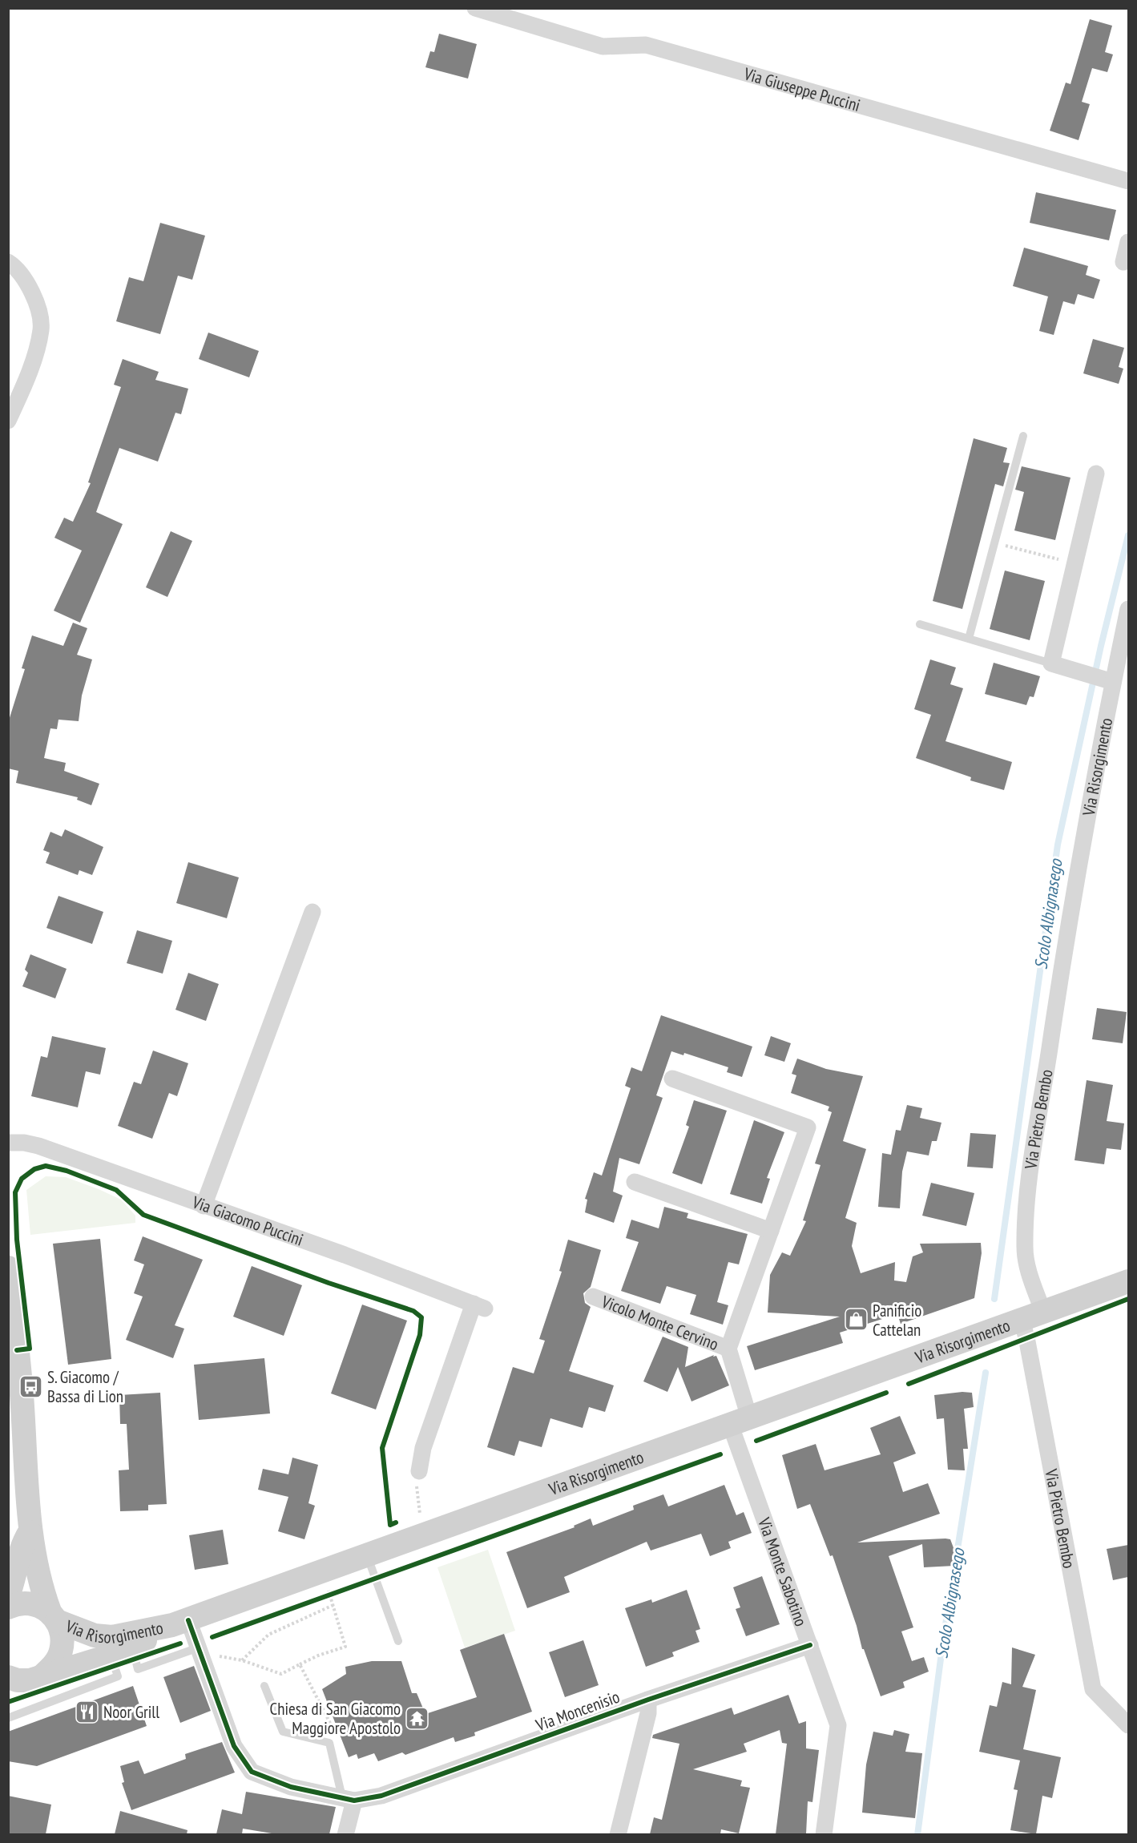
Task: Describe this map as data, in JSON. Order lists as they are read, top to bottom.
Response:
{
  "streets": {
    "main road": ["Via Risorgimento"],
    "street": [
      "Via Giuseppe Puccini",
      "Via Pietro Bembo",
      "Via Giacomo Puccini",
      "Vicolo Monte Cervino",
      "Via Monte Sabotino",
      "Via Moncenisio"
    ]
  },
  "crossings": [
    ["Via Risorgimento", "Via Pietro Bembo"],
    ["Via Risorgimento", "Vicolo Monte Cervino"],
    ["Via Risorgimento", "Via Monte Sabotino"],
    ["Vicolo Monte Cervino", "Via Monte Sabotino"],
    ["Via Monte Sabotino", "Via Moncenisio"]
  ],
  "water": ["Scolo Albignasego"],
  "places": {
    "shop": ["Panificio Cattelan"],
    "bus stop": ["S. Giacomo / Bassa di Lion"],
    "restaurant": ["Noor Grill"],
    "temple": ["Chiesa di San Giacomo Maggiore Apostolo"]
  }
}
